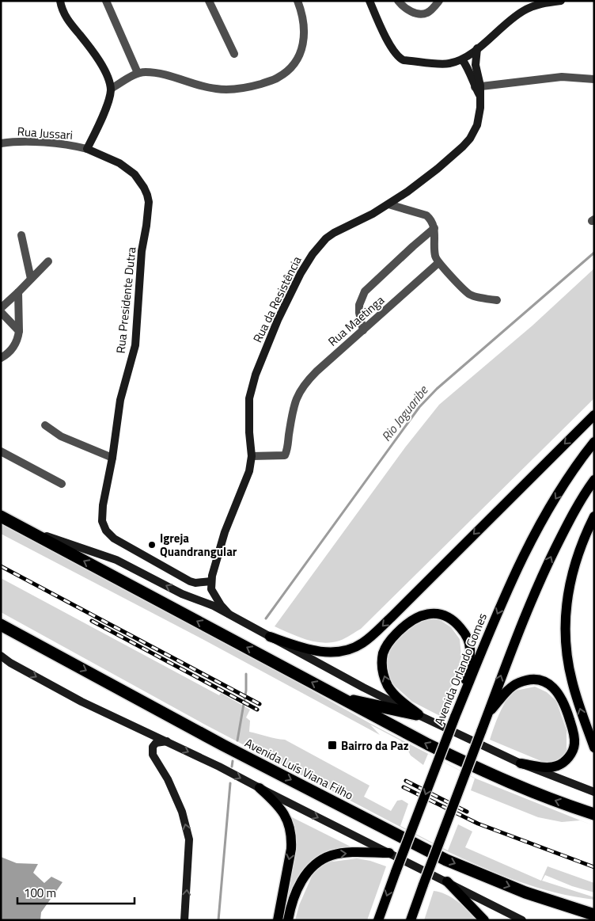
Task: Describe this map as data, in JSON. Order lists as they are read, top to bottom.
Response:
{
  "streets": {
    "highway": ["Avenida Luís Viana Filho"],
    "main road": ["Avenida Orlando Gomes"],
    "street": [
      "Rua Jussari",
      "Rua da Resistência",
      "Rua Presidente Dutra",
      "Rua Maetinga"
    ]
  },
  "crossings": [
    ["Rua Jussari", "Rua Presidente Dutra"],
    ["Rua da Resistência", "Rua Presidente Dutra"],
    ["Rua da Resistência", "Rua Maetinga"]
  ],
  "water": ["Rio Jaguaribe"],
  "places": {
    "other": ["Igreja Quandrangular"],
    "transit": ["Bairro da Paz"]
  },
  "scale_bar": "100 m"
}
